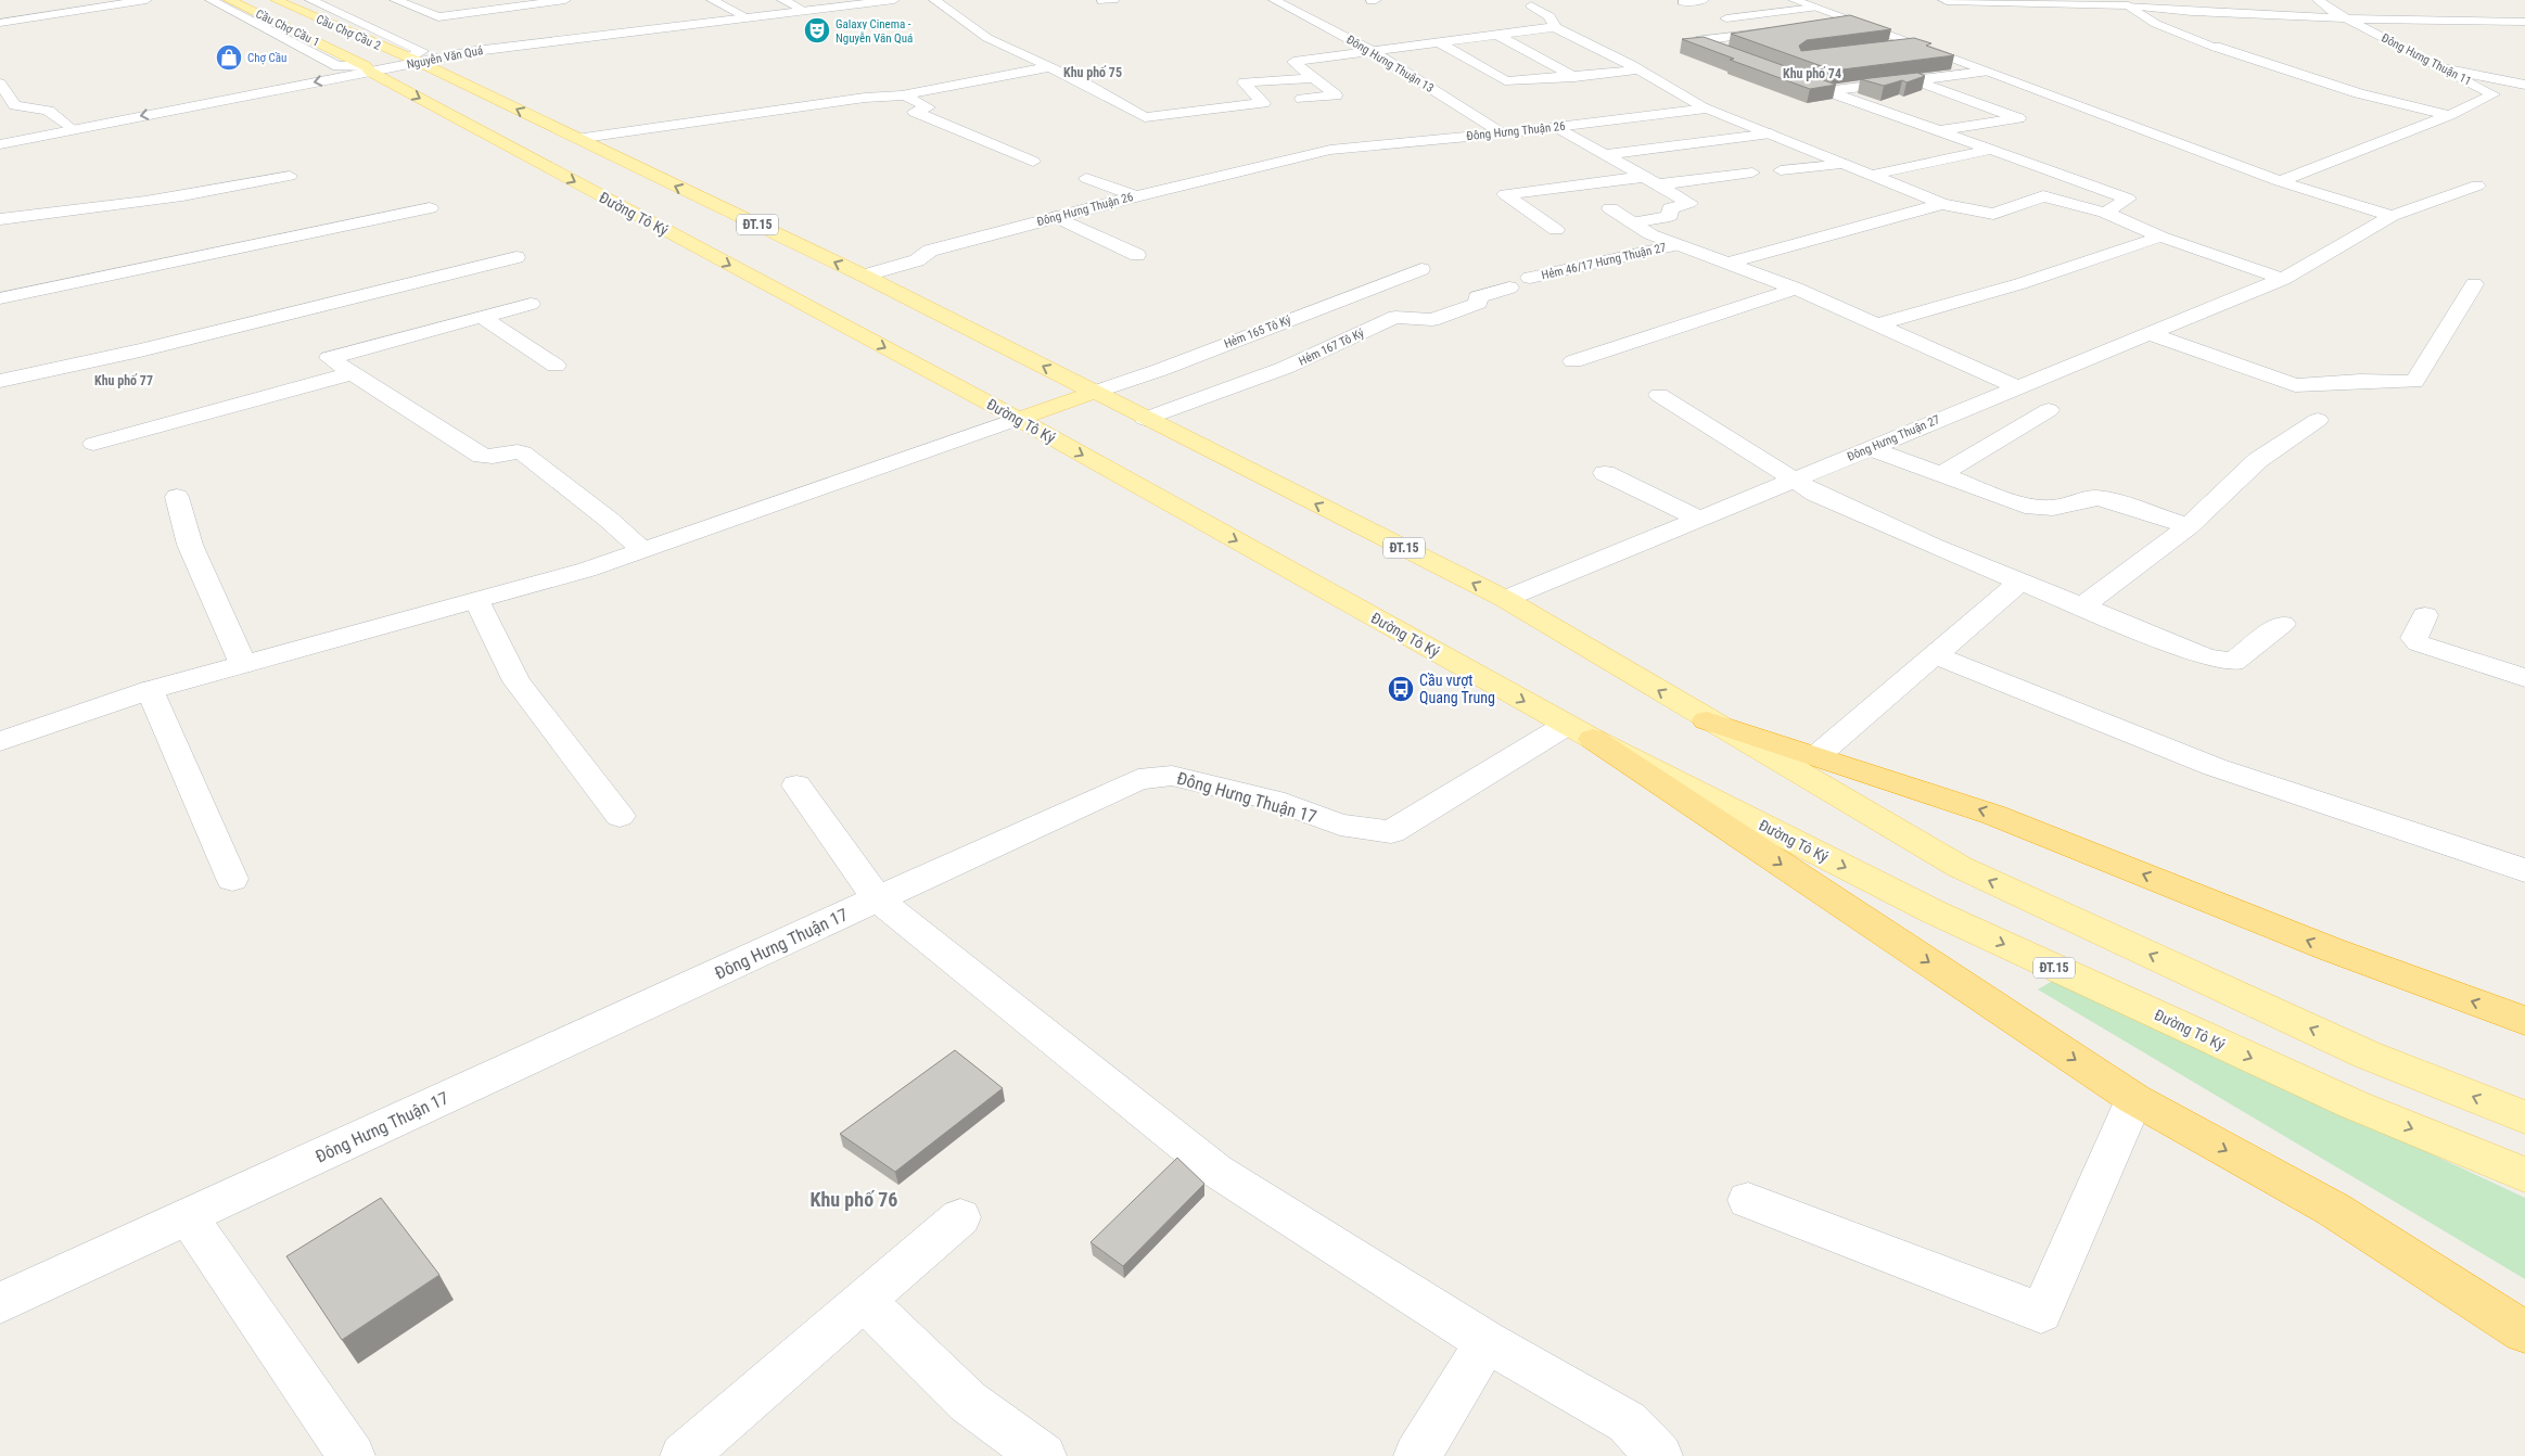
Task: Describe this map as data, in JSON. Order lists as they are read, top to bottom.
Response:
{
  "streets": {
    "main road": [
      "Cầu Chợ Cầu 1",
      "Cầu Chợ Cầu 2",
      "Đường Tô Ký",
      "ĐT.15"
    ],
    "street": [
      "Nguyễn Văn Quá",
      "Đông Hưng Thuận 11",
      "Đông Hưng Thuận 13",
      "Đông Hưng Thuận 26",
      "Hẻm 46/17 Hưng Thuận 27",
      "Hẻm 165 Tô Ký",
      "Hẻm 167 Tô Ký",
      "Đông Hưng Thuận 27",
      "Đông Hưng Thuận 17"
    ]
  },
  "crossings": [
    ["Cầu Chợ Cầu 1", "Nguyễn Văn Quá"],
    ["Cầu Chợ Cầu 1", "Đường Tô Ký"],
    ["Cầu Chợ Cầu 2", "Nguyễn Văn Quá"],
    ["Cầu Chợ Cầu 2", "ĐT.15"],
    ["Nguyễn Văn Quá", "Đường Tô Ký"],
    ["Nguyễn Văn Quá", "ĐT.15"],
    ["Đông Hưng Thuận 13", "Đông Hưng Thuận 26"],
    ["Đông Hưng Thuận 26", "ĐT.15"],
    ["Đường Tô Ký", "Đông Hưng Thuận 17"],
    ["ĐT.15", "Hẻm 165 Tô Ký"],
    ["ĐT.15", "Hẻm 167 Tô Ký"],
    ["ĐT.15", "Đông Hưng Thuận 27"]
  ],
  "districts": [
    "Khu phố 75",
    "Khu phố 74",
    "Khu phố 77",
    "Khu phố 76"
  ],
  "places": {
    "theatre": ["Galaxy Cinema - Nguyễn Văn Quá"],
    "shop": ["Chợ Cầu"],
    "bus stop": ["Cầu vượt Quang Trung"]
  }
}
